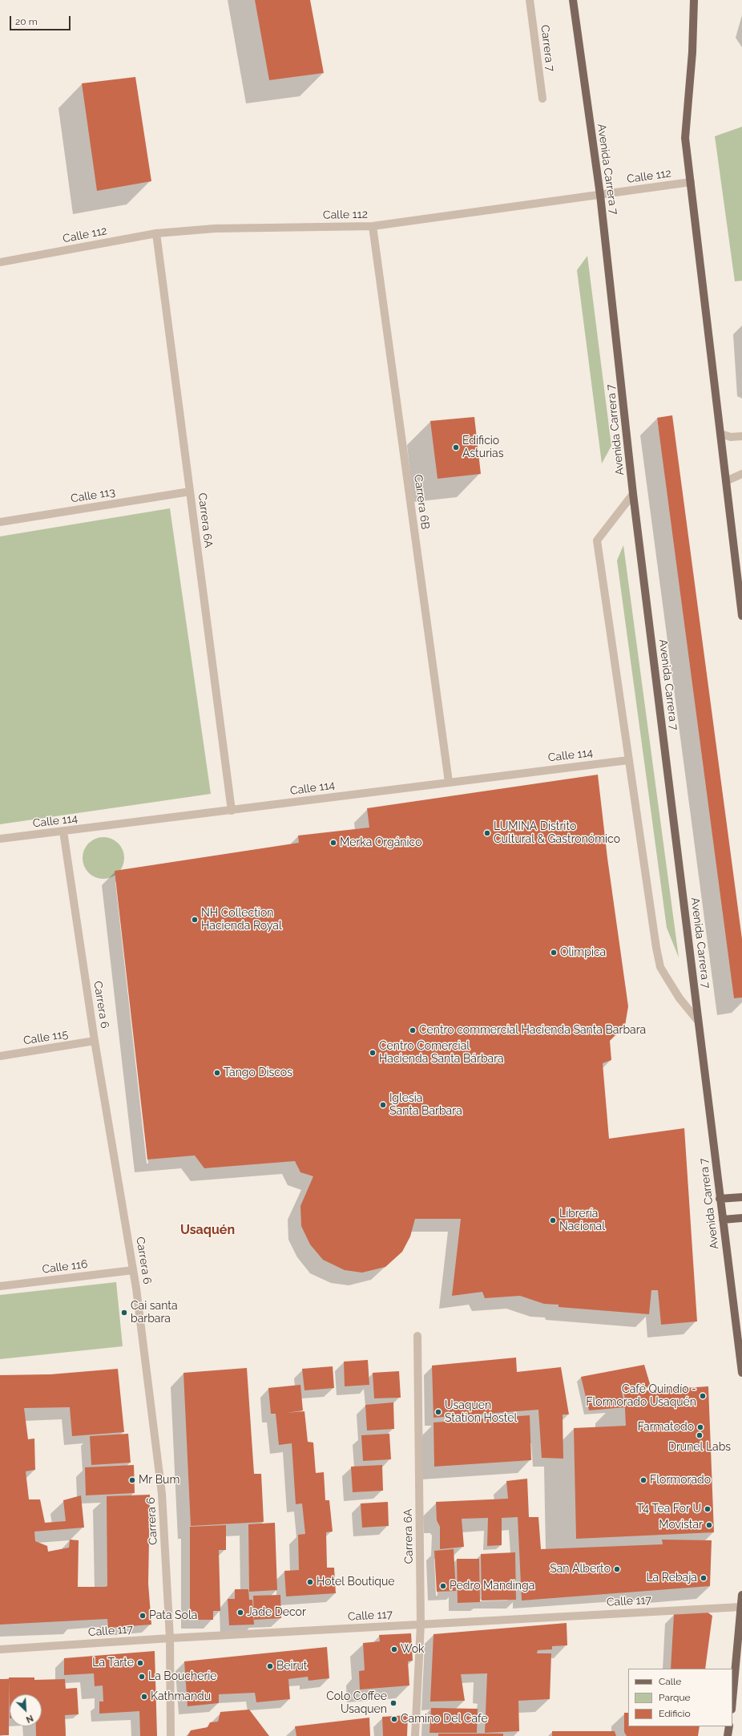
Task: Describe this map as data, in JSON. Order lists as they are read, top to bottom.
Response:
{
  "streets": {
    "main road": ["Avenida Carrera 7"],
    "street": [
      "Carrera 7",
      "Calle 112",
      "Calle 113",
      "Carrera 6B",
      "Carrera 6A",
      "Calle 114",
      "Carrera 6",
      "Calle 115",
      "Calle 116",
      "Calle 117"
    ]
  },
  "crossings": [
    ["Avenida Carrera 7", "Calle 112"],
    ["Calle 112", "Carrera 6B"],
    ["Calle 112", "Carrera 6A"],
    ["Calle 113", "Carrera 6A"],
    ["Carrera 6B", "Calle 114"],
    ["Carrera 6A", "Calle 114"],
    ["Carrera 6A", "Calle 117"],
    ["Calle 114", "Carrera 6"],
    ["Carrera 6", "Calle 115"],
    ["Carrera 6", "Calle 116"],
    ["Carrera 6", "Calle 117"]
  ],
  "districts": ["Usaquén"],
  "places": [
    "Edificio Asturias",
    "LUMINA Distrito Cultural & Gastronómico",
    "Merka Orgánico",
    "NH Collection Hacienda Royal",
    "Olimpica",
    "Centro commercial Hacienda Santa Barbara",
    "Centro Comercial Hacienda Santa Bárbara",
    "Tango Discos",
    "Iglesia Santa Barbara",
    "Librería Nacional",
    "Cai santa barbara",
    "Café Quindío - Flormorado Usaquén",
    "Usaquen Station Hostel",
    "Farmatodo",
    "Drunel Labs",
    "Mr Bum",
    "Flormorado",
    "T4 Tea For U",
    "Movistar",
    "San Alberto",
    "La Rebaja",
    "Hotel Boutique",
    "Pedro Mandinga",
    "Jade Decor",
    "Pata Sola",
    "Wok",
    "La Tarte",
    "Beirut",
    "La Boucherie",
    "Kathmandu",
    "Colo Coffee Usaquen",
    "Camino Del Cafe"
  ],
  "legend": ["Calle", "Parque", "Edificio"],
  "scale_bar": "20 m",
  "north": "bottom right"
}
